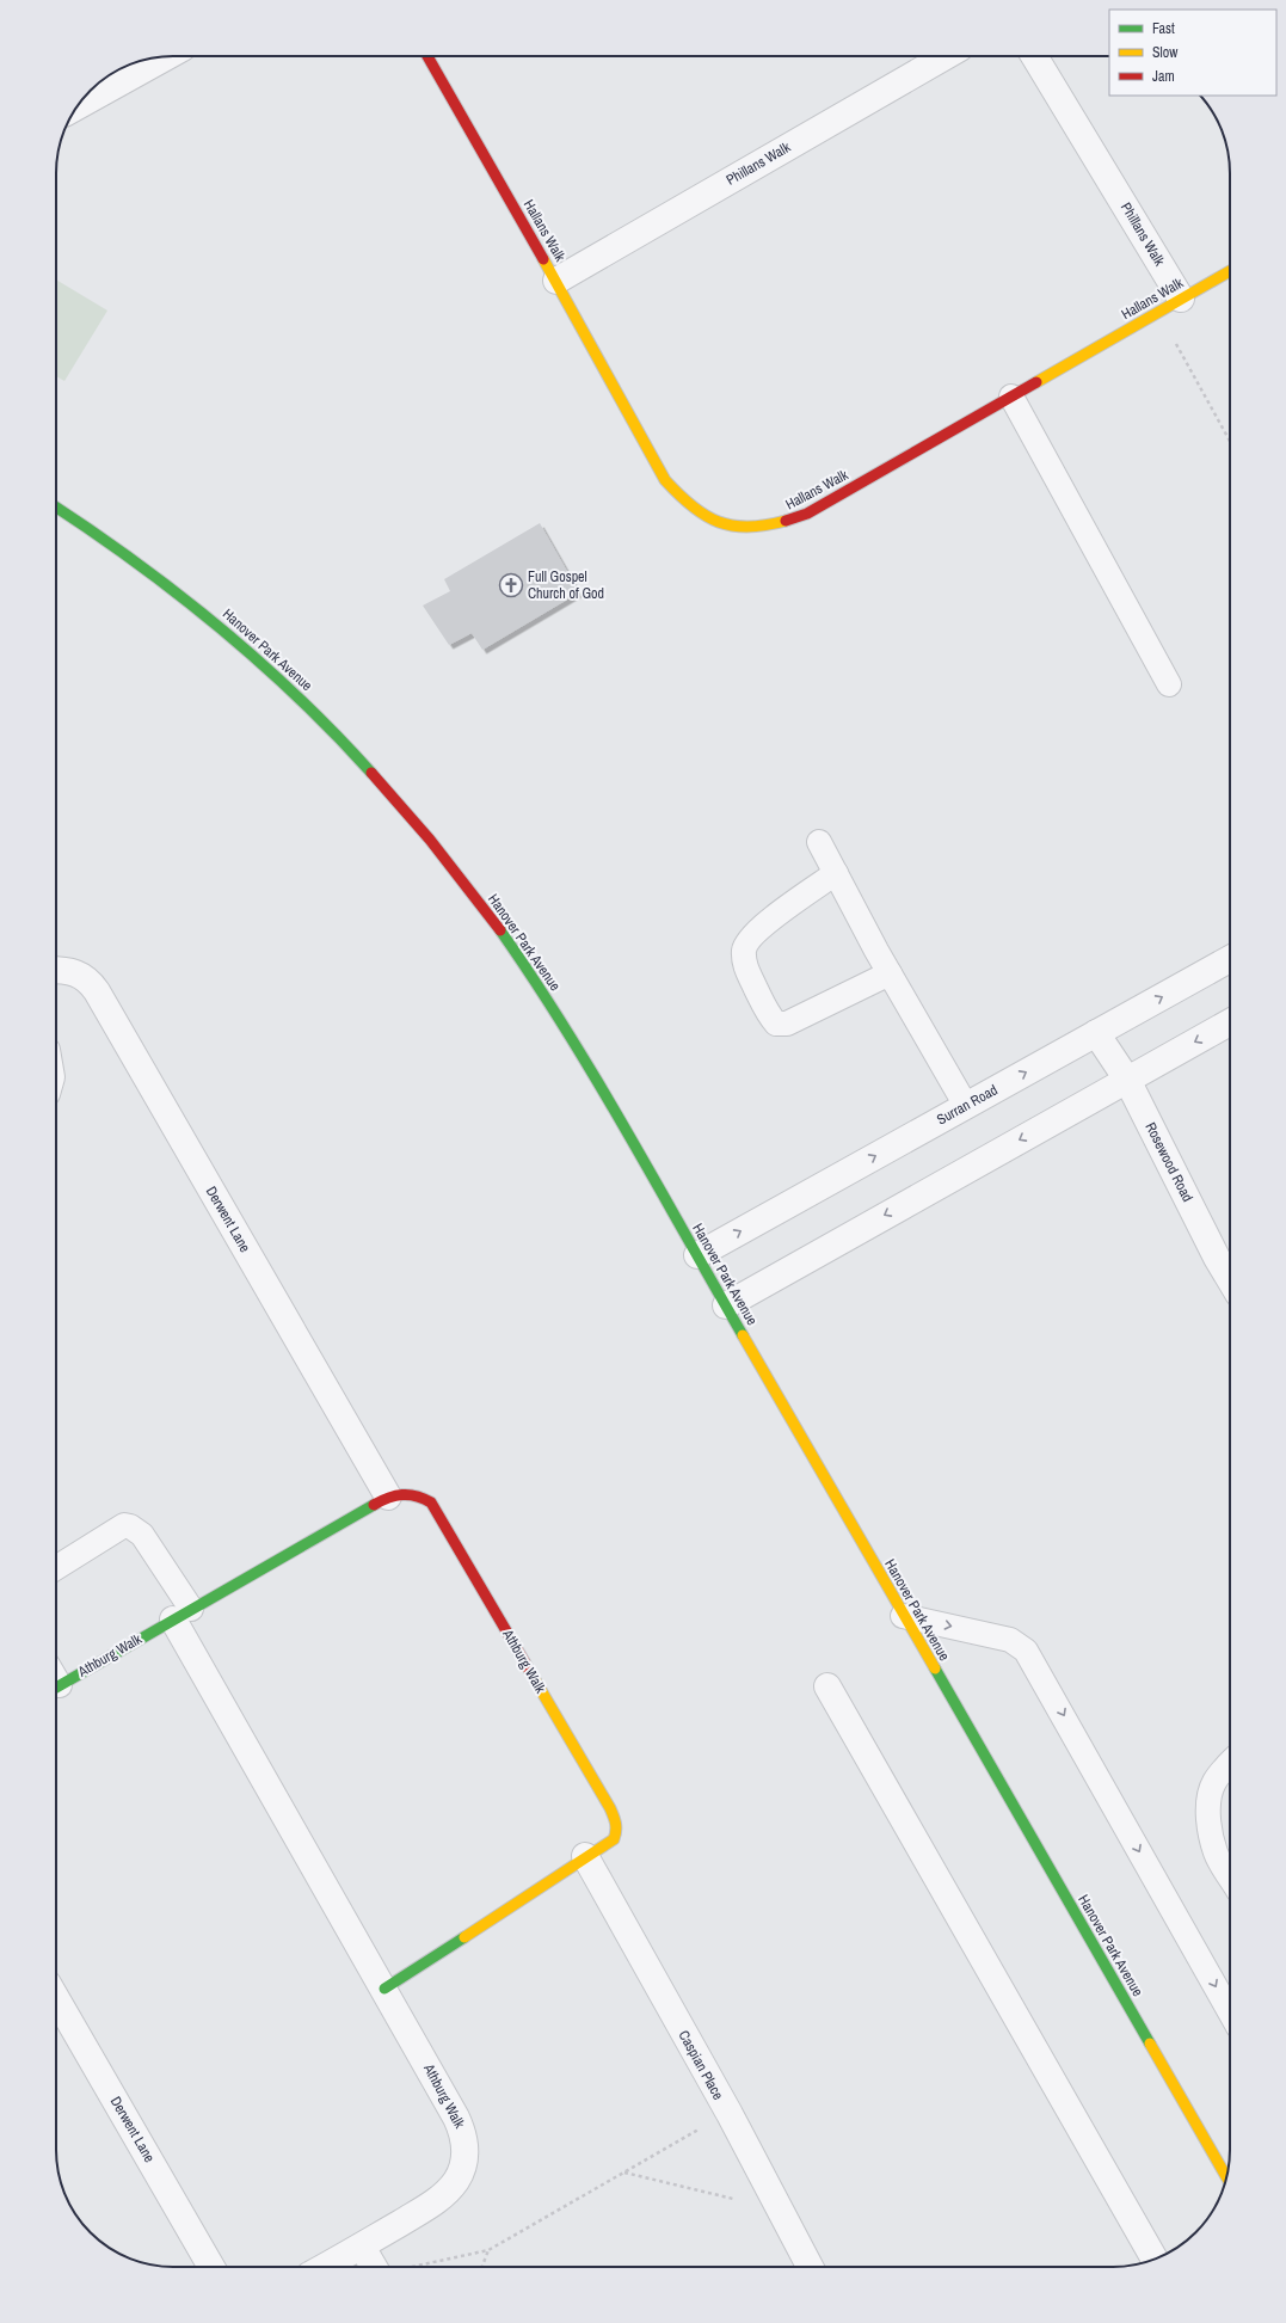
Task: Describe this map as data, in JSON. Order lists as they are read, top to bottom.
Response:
{
  "streets": {
    "street": [
      "Phillans Walk",
      "Hallans Walk",
      "Hanover Park Avenue",
      "Surran Road",
      "Rosewood Road",
      "Derwent Lane",
      "Athburg Walk",
      "Caspian Place"
    ]
  },
  "crossings": [
    ["Phillans Walk", "Hallans Walk"],
    ["Hanover Park Avenue", "Surran Road"],
    ["Surran Road", "Rosewood Road"],
    ["Derwent Lane", "Athburg Walk"],
    ["Athburg Walk", "Caspian Place"]
  ],
  "places": {
    "church": ["Full Gospel Church of God"]
  },
  "legend": ["Fast", "Slow", "Jam"]
}
